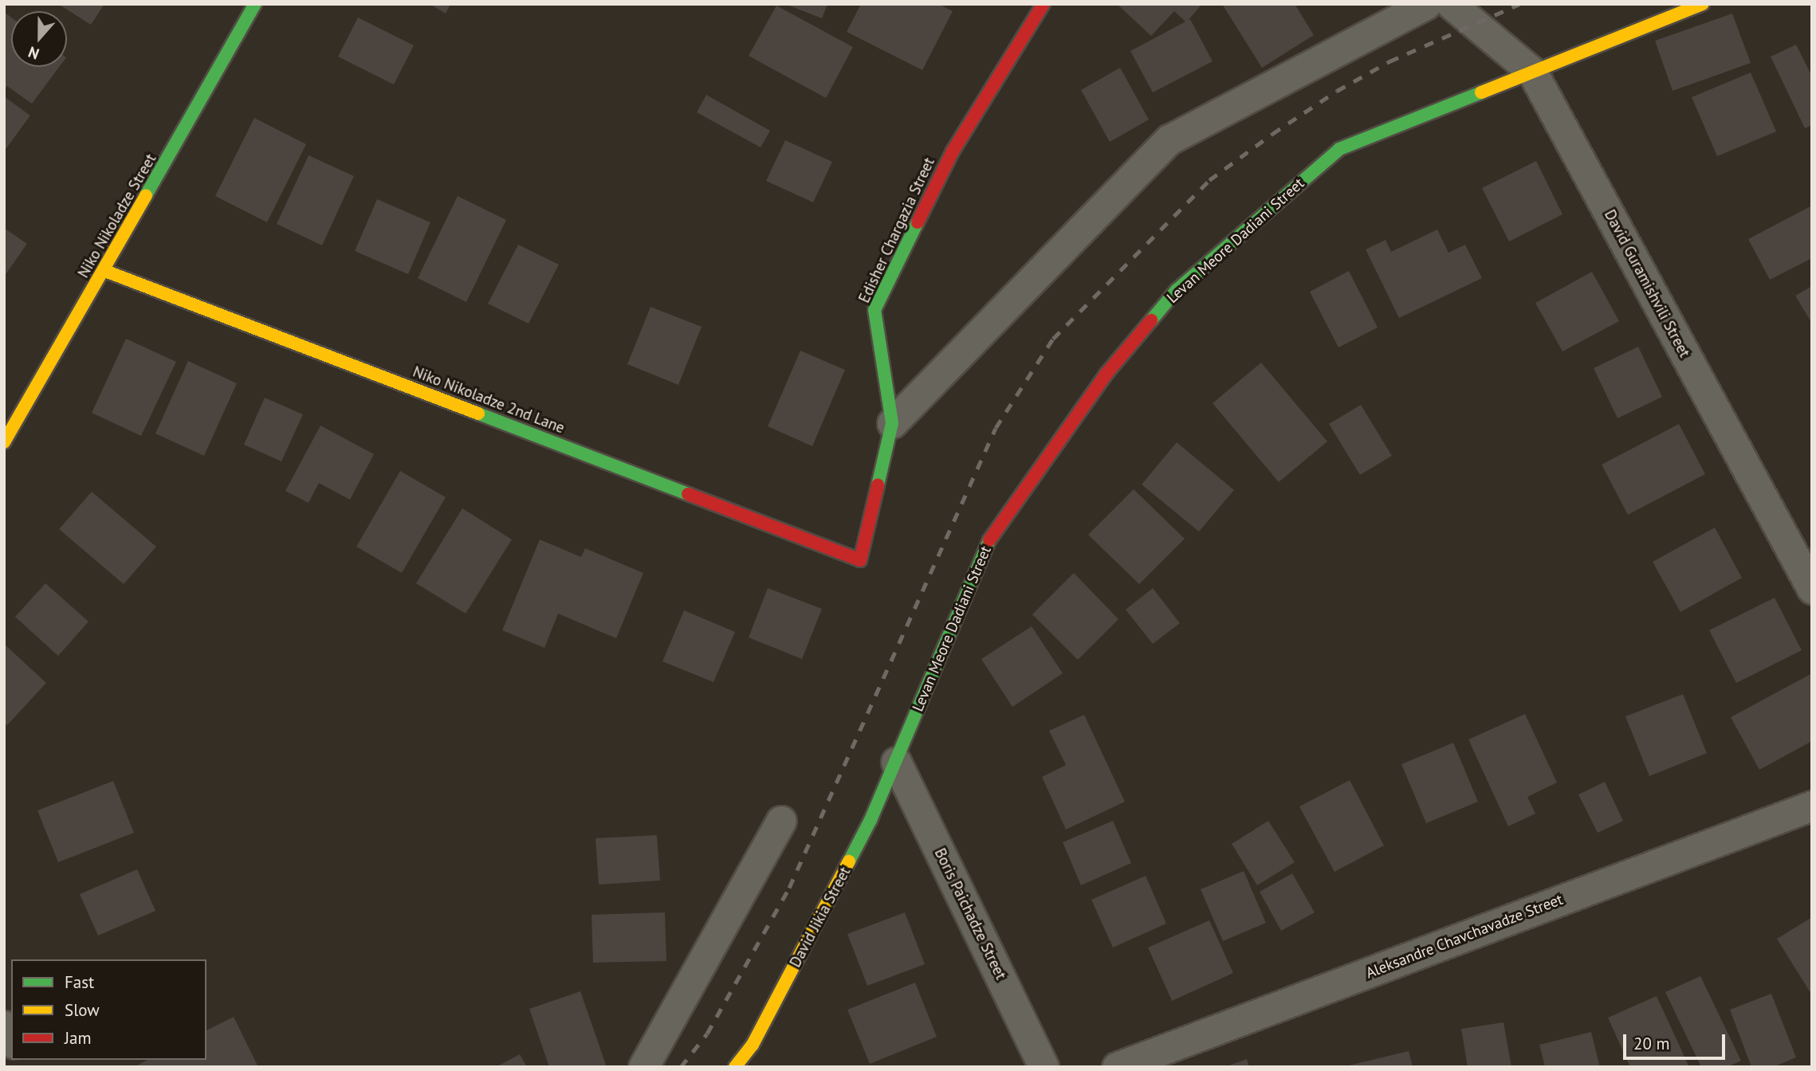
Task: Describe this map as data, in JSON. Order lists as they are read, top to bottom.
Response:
{
  "streets": {
    "street": [
      "Niko Nikoladze Street",
      "Edisher Chargazia Street",
      "Levan Meore Dadiani Street",
      "David Guramishvili Street",
      "Niko Nikoladze 2nd Lane",
      "Boris Paichadze Street",
      "David Jikia Street",
      "Aleksandre Chavchavadze Street"
    ]
  },
  "crossings": [
    ["Niko Nikoladze Street", "Niko Nikoladze 2nd Lane"],
    ["Edisher Chargazia Street", "Niko Nikoladze 2nd Lane"],
    ["Levan Meore Dadiani Street", "David Guramishvili Street"],
    ["Levan Meore Dadiani Street", "Boris Paichadze Street"],
    ["Levan Meore Dadiani Street", "David Jikia Street"],
    ["Boris Paichadze Street", "David Jikia Street"]
  ],
  "legend": ["Fast", "Slow", "Jam"],
  "scale_bar": "20 m",
  "north": "bottom"
}
